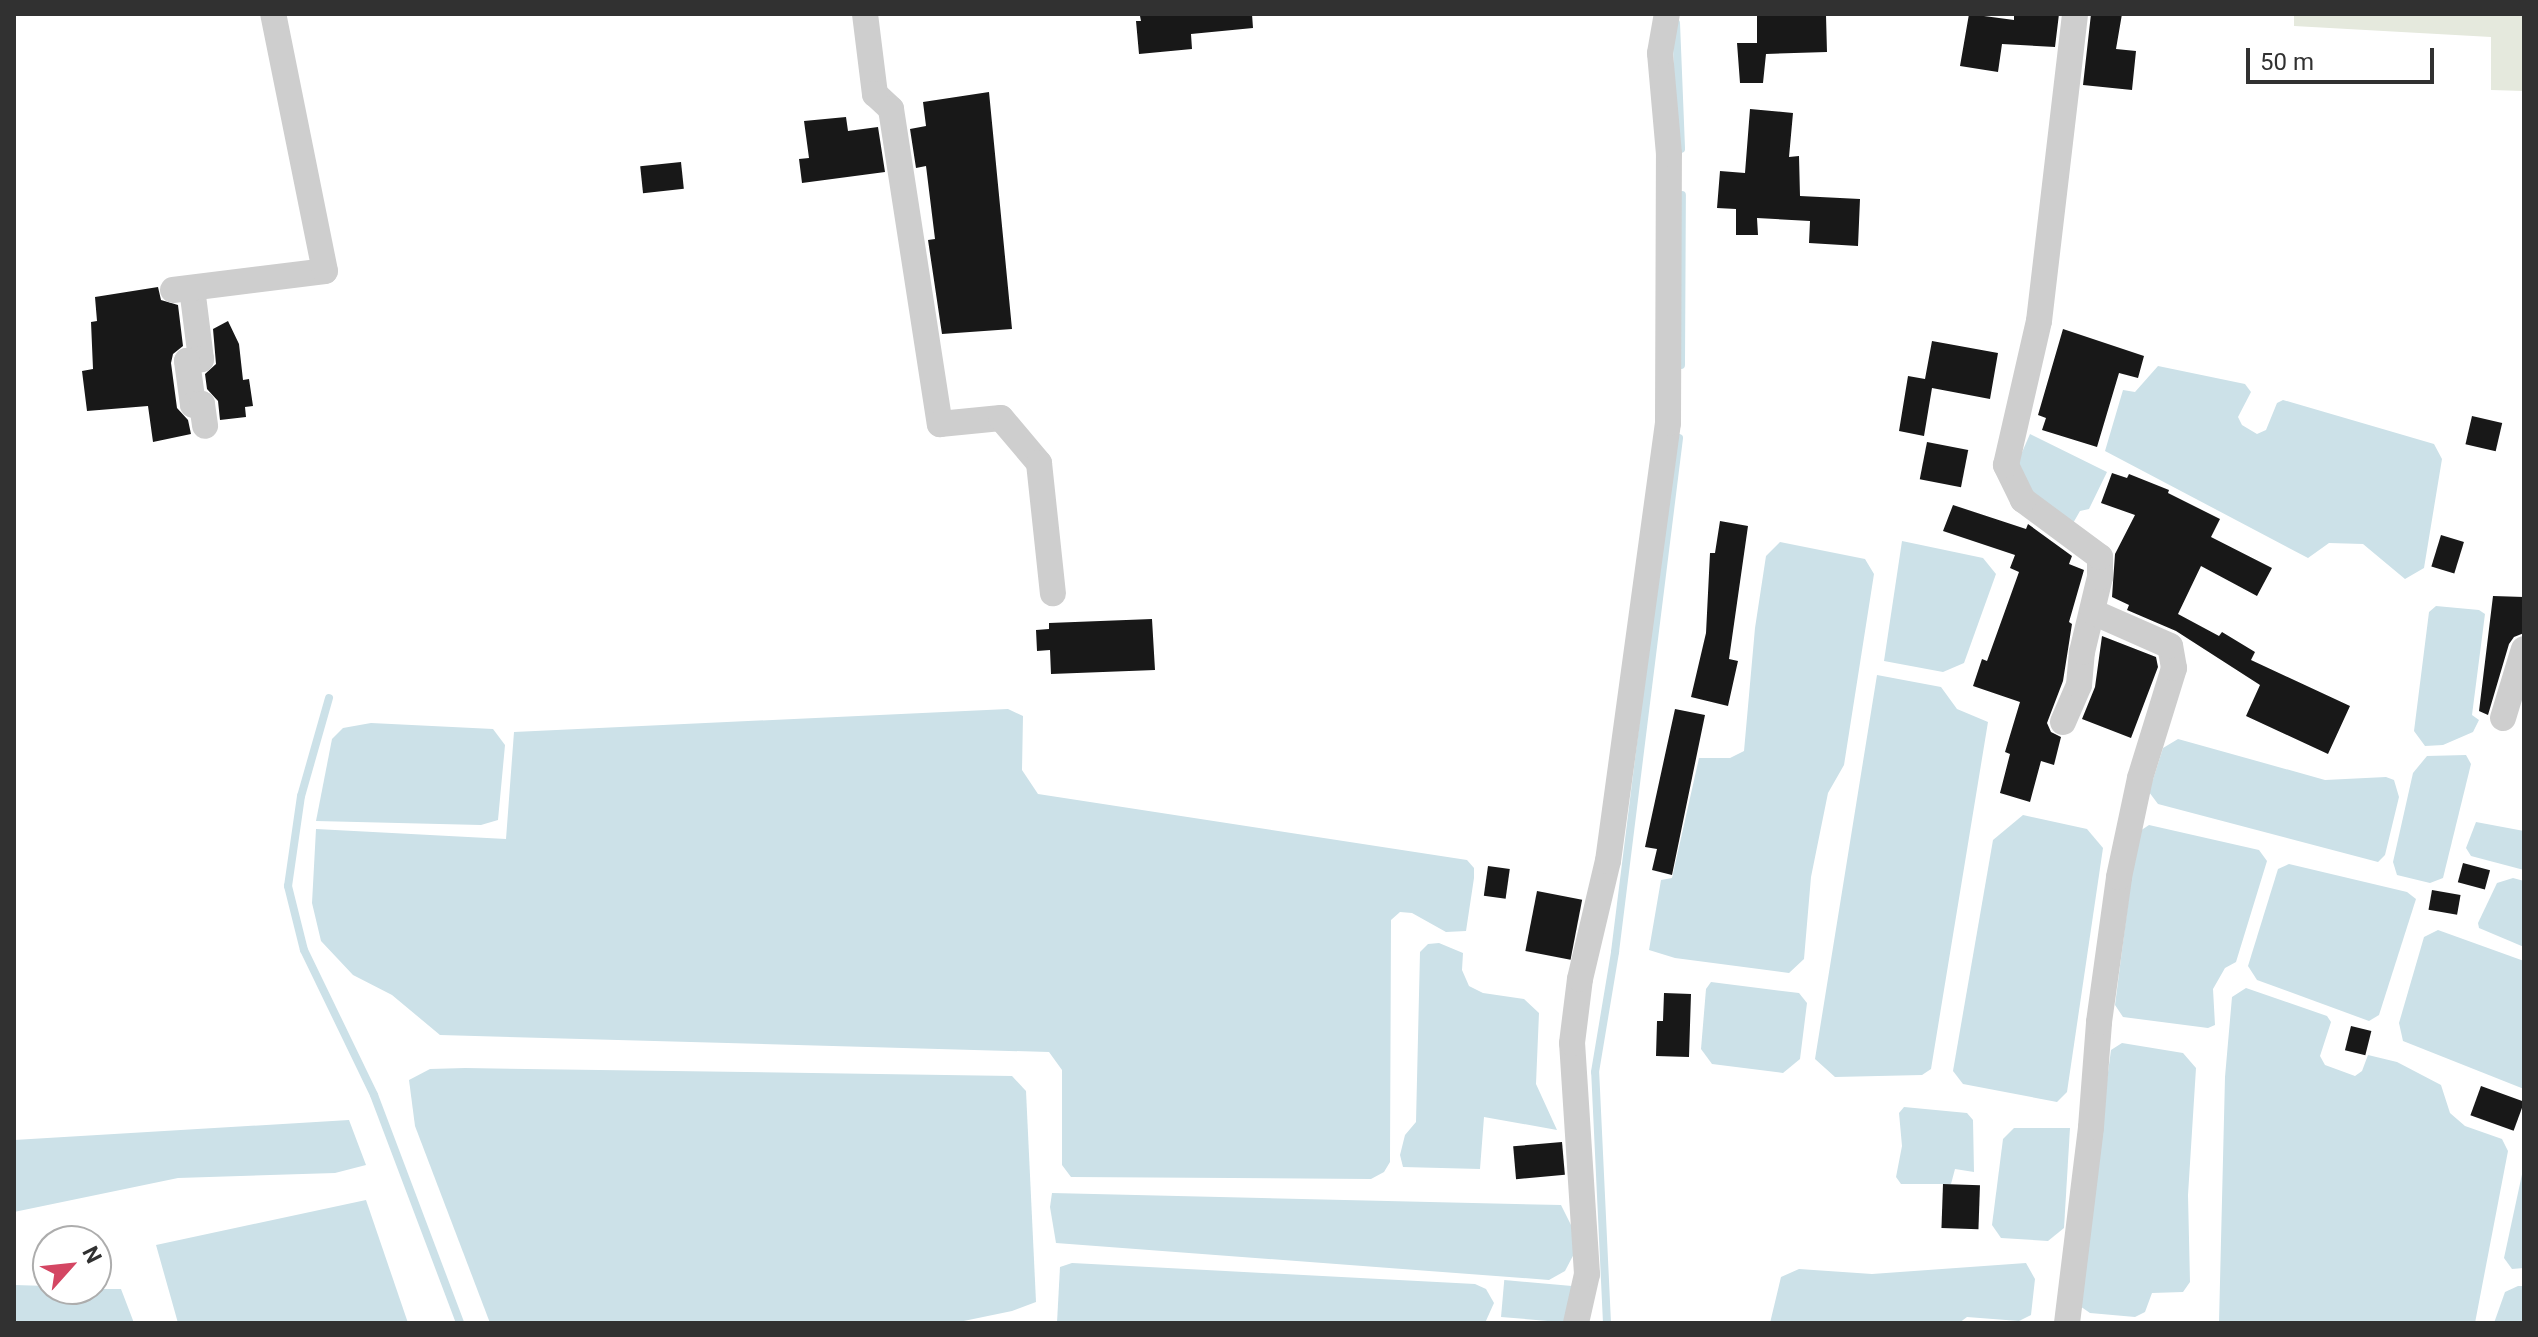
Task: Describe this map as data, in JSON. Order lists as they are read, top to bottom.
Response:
{
  "scale_bar": "50 m",
  "north": "top right"
}
